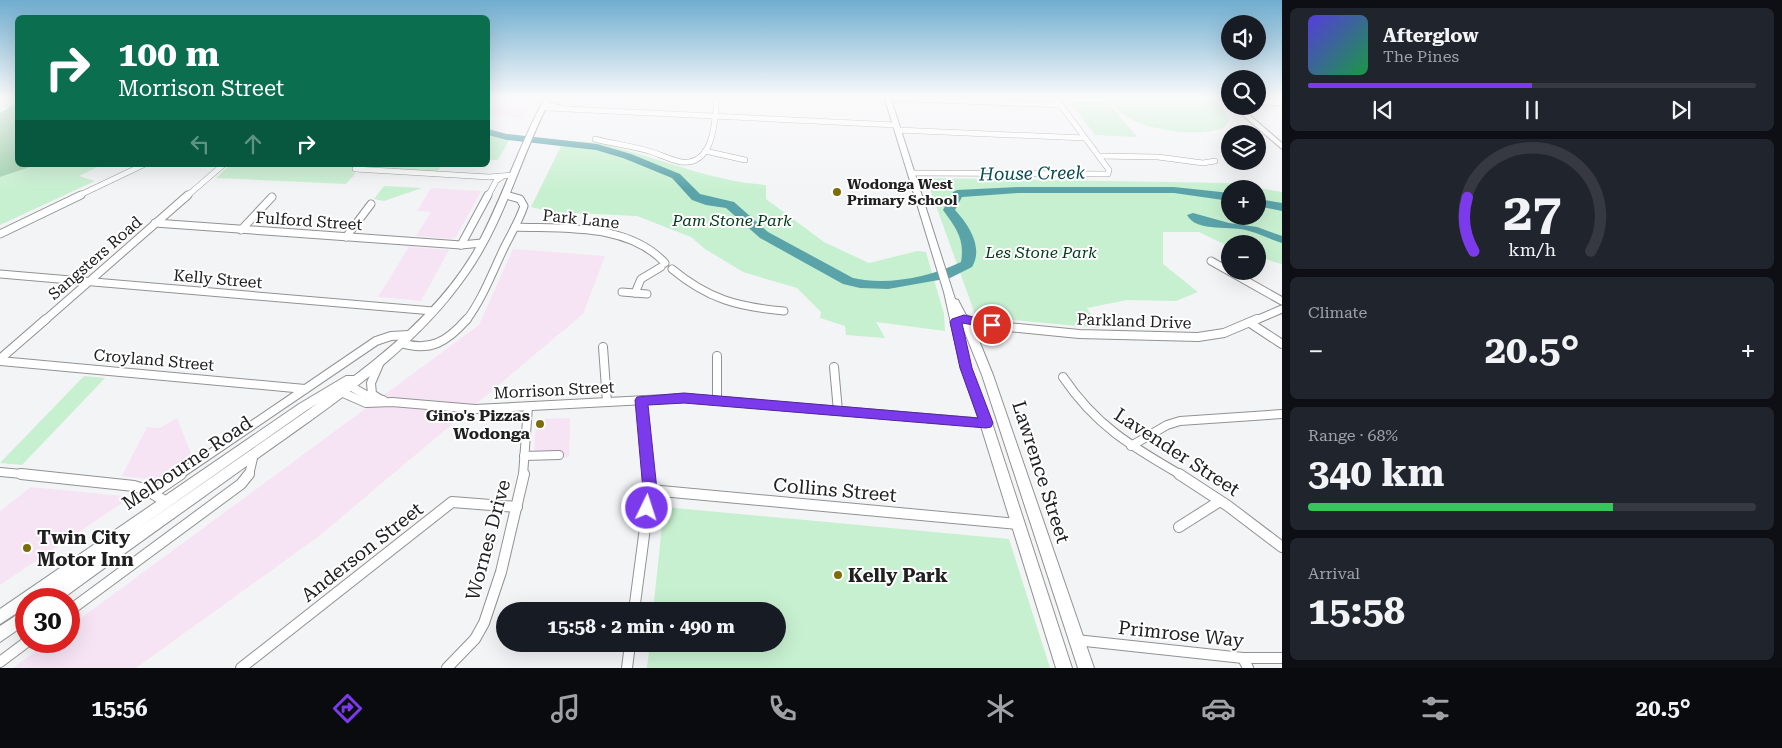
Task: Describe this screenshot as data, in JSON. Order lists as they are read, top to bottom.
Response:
{
  "streets": {
    "main road": ["Melbourne Road", "Lawrence Street"],
    "street": [
      "Park Lane",
      "Fulford Street",
      "Sangsters Road",
      "Kelly Street",
      "Parkland Drive",
      "Croyland Street",
      "Morrison Street",
      "Lavender Street",
      "Collins Street",
      "Wornes Drive",
      "Anderson Street",
      "Primrose Way"
    ]
  },
  "crossings": [
    ["Fulford Street", "Sangsters Road"],
    ["Fulford Street", "Melbourne Road"],
    ["Sangsters Road", "Kelly Street"],
    ["Sangsters Road", "Croyland Street"],
    ["Kelly Street", "Melbourne Road"],
    ["Parkland Drive", "Lawrence Street"],
    ["Croyland Street", "Melbourne Road"],
    ["Morrison Street", "Melbourne Road"],
    ["Morrison Street", "Lawrence Street"],
    ["Morrison Street", "Wornes Drive"],
    ["Lawrence Street", "Collins Street"],
    ["Lawrence Street", "Primrose Way"],
    ["Wornes Drive", "Anderson Street"]
  ],
  "water": ["House Creek"],
  "parks": ["Pam Stone Park", "Les Stone Park"],
  "places": [
    "Wodonga West Primary School",
    "Gino's Pizzas Wodonga",
    "Twin City Motor Inn",
    "Kelly Park"
  ],
  "page": {
    "map_buttons": ["+", "−"],
    "turn": ["100 m", "Morrison Street"],
    "song": ["Afterglow", "The Pines"],
    "tile": [
      "Climate",
      ["Range · 68%", "340 km"],
      ["Arrival", "15:58"]
    ],
    "heat": ["−", "20.5°", "+"],
    "limit": "30",
    "trip": "15:58 · 2 min · 490 m",
    "tabs": ["15:56", "20.5°"],
    "gauge": ["27", "km/h"]
  }
}
